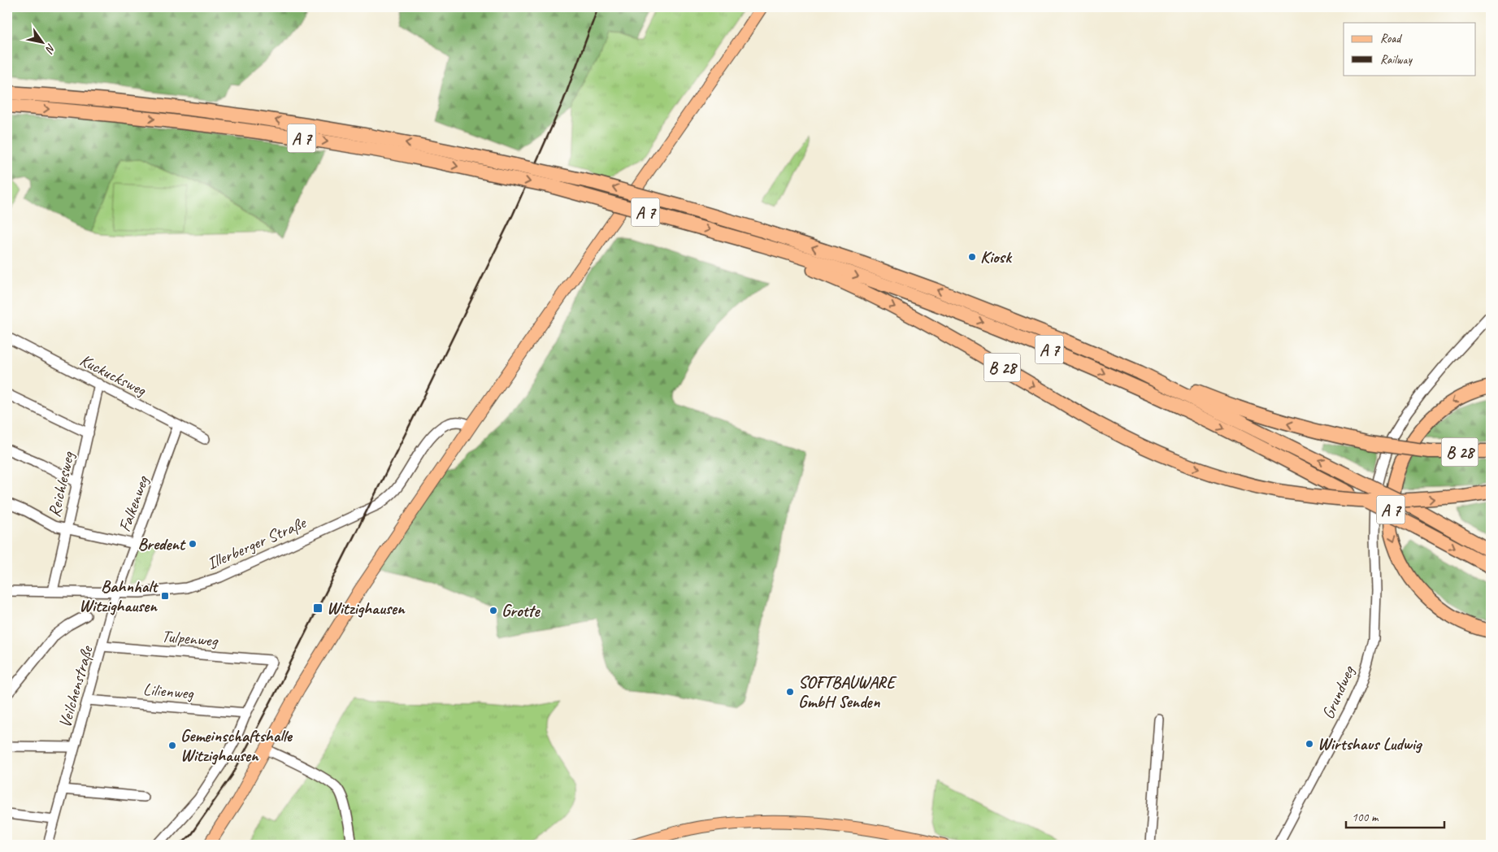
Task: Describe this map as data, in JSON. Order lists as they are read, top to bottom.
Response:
{
  "streets": {
    "highway": ["A 7", "B 28"],
    "street": [
      "Kuckucksweg",
      "Reichlesweg",
      "Falkenweg",
      "Illerberger Straße",
      "Tulpenweg",
      "Veilchenstraße",
      "Lilienweg",
      "Grundweg"
    ]
  },
  "crossings": [
    ["A 7", "B 28"],
    ["Kuckucksweg", "Reichlesweg"],
    ["Kuckucksweg", "Falkenweg"],
    ["Reichlesweg", "Illerberger Straße"],
    ["Falkenweg", "Illerberger Straße"],
    ["Falkenweg", "Veilchenstraße"],
    ["Illerberger Straße", "Veilchenstraße"],
    ["Tulpenweg", "Veilchenstraße"],
    ["Tulpenweg", "Lilienweg"],
    ["Veilchenstraße", "Lilienweg"]
  ],
  "places": {
    "other": [
      "Kiosk",
      "Bredent",
      "Grotte",
      "SOFTBAUWARE GmbH Senden",
      "Wirtshaus Ludwig",
      "Gemeinschaftshalle Witzighausen"
    ],
    "transit": ["Bahnhalt Witzighausen", "Witzighausen"]
  },
  "legend": ["Road", "Railway"],
  "scale_bar": "100 m",
  "north": "bottom right"
}
